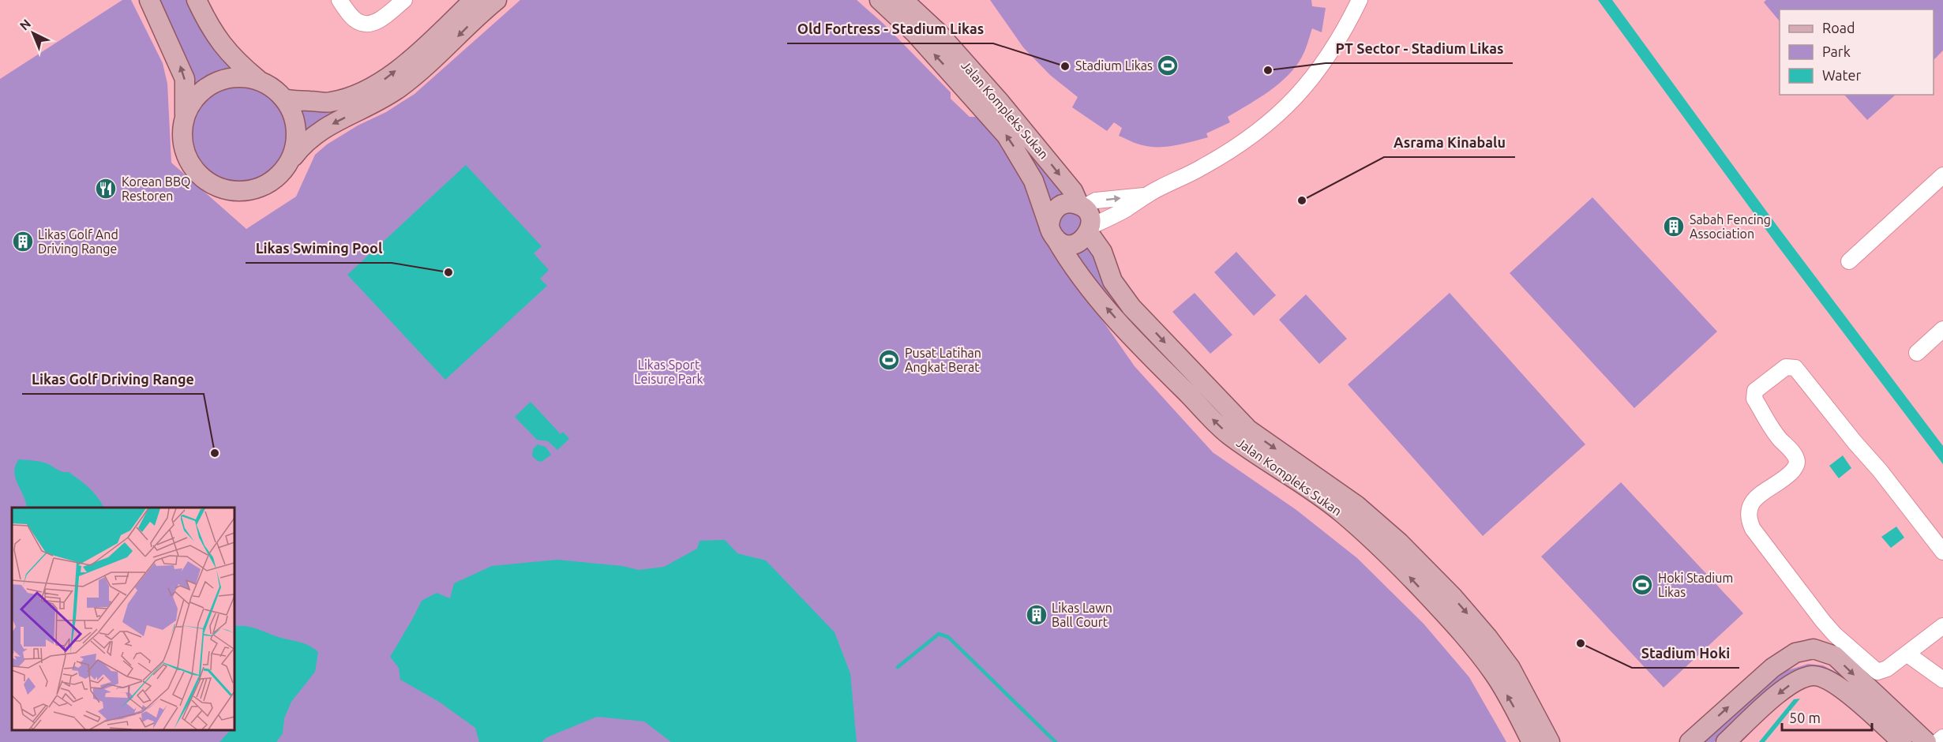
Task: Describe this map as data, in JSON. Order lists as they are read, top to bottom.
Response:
{
  "streets": {
    "main road": ["Jalan Kompleks Sukan"]
  },
  "parks": ["Likas Sport Leisure Park"],
  "places": {
    "sports": ["Stadium Likas", "Pusat Latihan Angkat Berat", "Hoki Stadium Likas"],
    "other": [
      "Old Fortress - Stadium Likas",
      "PT Sector - Stadium Likas",
      "Asrama Kinabalu",
      "Likas Swiming Pool",
      "Likas Golf Driving Range",
      "Stadium Hoki"
    ],
    "restaurant": ["Korean BBQ Restoren"],
    "building": ["Sabah Fencing Association", "Likas Golf And Driving Range", "Likas Lawn Ball Court"]
  },
  "legend": ["Road", "Park", "Water"],
  "scale_bar": "50 m",
  "north": "top left"
}
